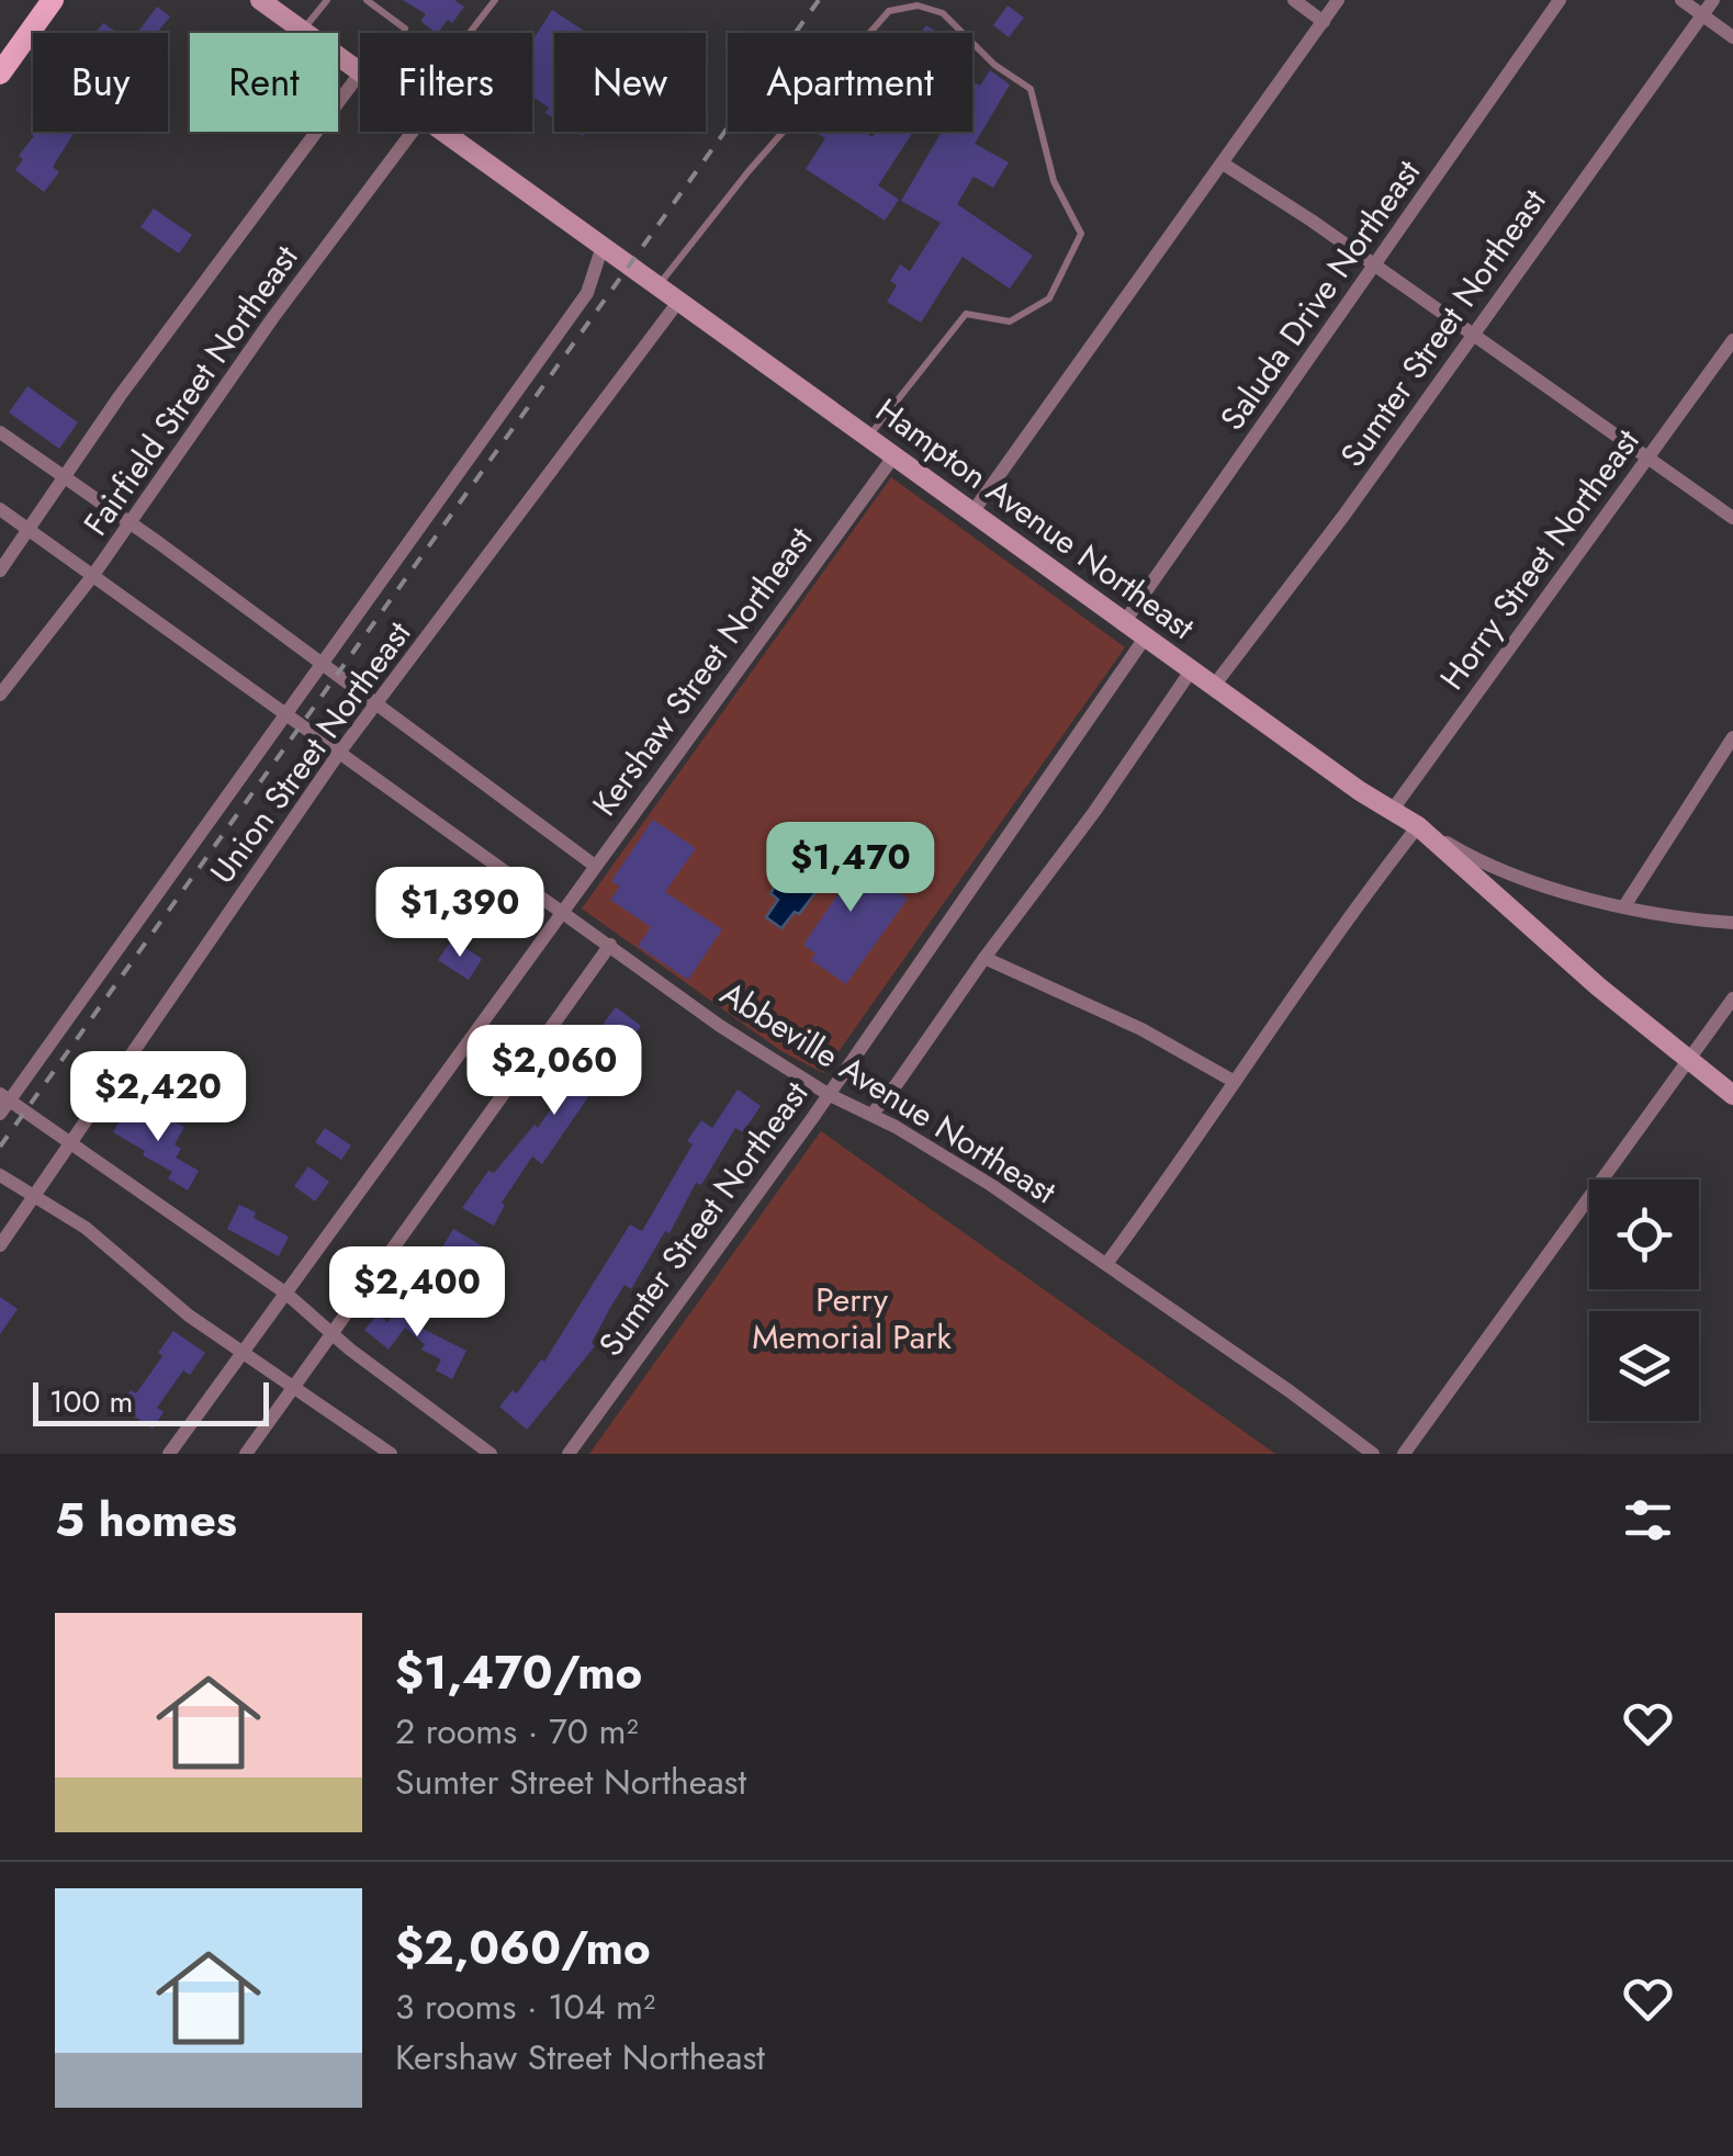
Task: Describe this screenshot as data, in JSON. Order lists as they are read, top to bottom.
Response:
{
  "streets": {
    "street": [
      "Saluda Drive Northeast",
      "Sumter Street Northeast",
      "Fairfield Street Northeast",
      "Hampton Avenue Northeast",
      "Horry Street Northeast",
      "Kershaw Street Northeast",
      "Union Street Northeast",
      "Abbeville Avenue Northeast"
    ]
  },
  "crossings": [
    ["Saluda Drive Northeast", "Hampton Avenue Northeast"],
    ["Sumter Street Northeast", "Hampton Avenue Northeast"],
    ["Sumter Street Northeast", "Abbeville Avenue Northeast"],
    ["Fairfield Street Northeast", "Abbeville Avenue Northeast"],
    ["Hampton Avenue Northeast", "Horry Street Northeast"],
    ["Hampton Avenue Northeast", "Kershaw Street Northeast"],
    ["Hampton Avenue Northeast", "Union Street Northeast"],
    ["Kershaw Street Northeast", "Abbeville Avenue Northeast"],
    ["Union Street Northeast", "Abbeville Avenue Northeast"]
  ],
  "parks": ["Perry Memorial Park"],
  "scale_bar": "100 m",
  "page": {
    "chip": [
      "Buy",
      "Rent",
      "Filters",
      "New",
      "Apartment"
    ],
    "price": [
      "$1,470",
      "$1,390",
      "$2,060",
      "$2,420",
      "$2,400"
    ],
    "scale": "100 m",
    "heading": "5 homes",
    "list": [
      {
        "name": "$1,470/mo",
        "note": "2 rooms · 70 m² · Sumter Street Northeast"
      },
      {
        "name": "$2,060/mo",
        "note": "3 rooms · 104 m² · Kershaw Street Northeast"
      }
    ]
  }
}
